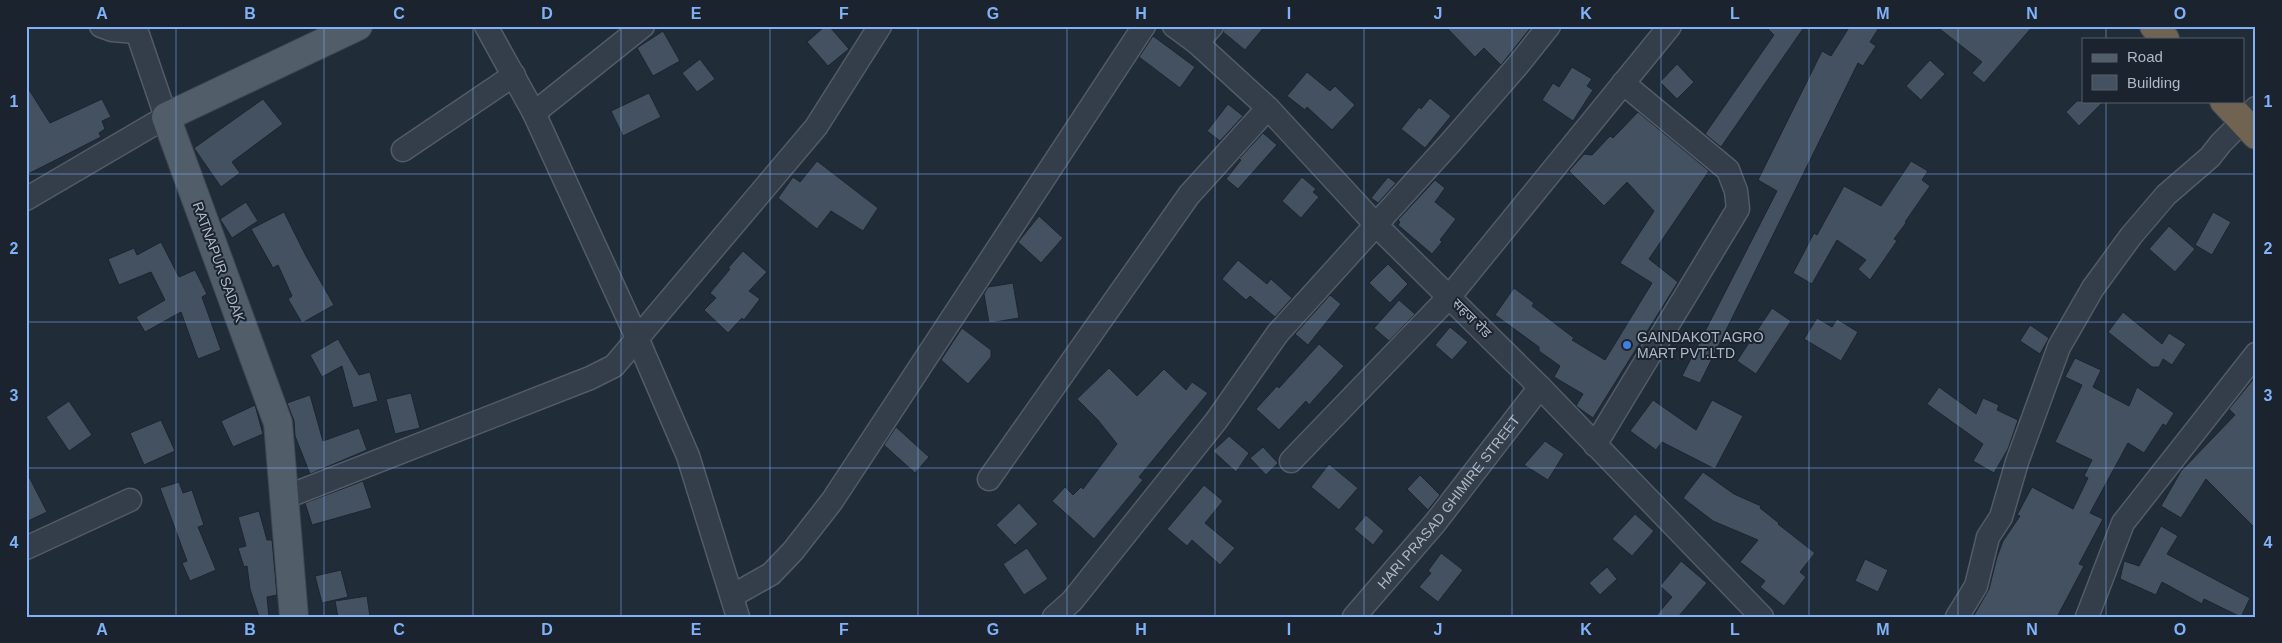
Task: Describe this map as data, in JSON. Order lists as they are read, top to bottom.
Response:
{
  "streets": {
    "main road": ["RATNAPUR SADAK"],
    "street": ["सहज रोड", "HARI PRASAD GHIMIRE STREET"]
  },
  "crossings": [
    ["सहज रोड", "HARI PRASAD GHIMIRE STREET"]
  ],
  "places": ["GAINDAKOT AGRO MART PVT.LTD"],
  "legend": ["Road", "Building"],
  "grid": {
    "columns": [
      "A",
      "B",
      "C",
      "D",
      "E",
      "F",
      "G",
      "H",
      "I",
      "J",
      "K",
      "L",
      "M",
      "N",
      "O"
    ],
    "rows": [
      "1",
      "2",
      "3",
      "4"
    ]
  }
}
